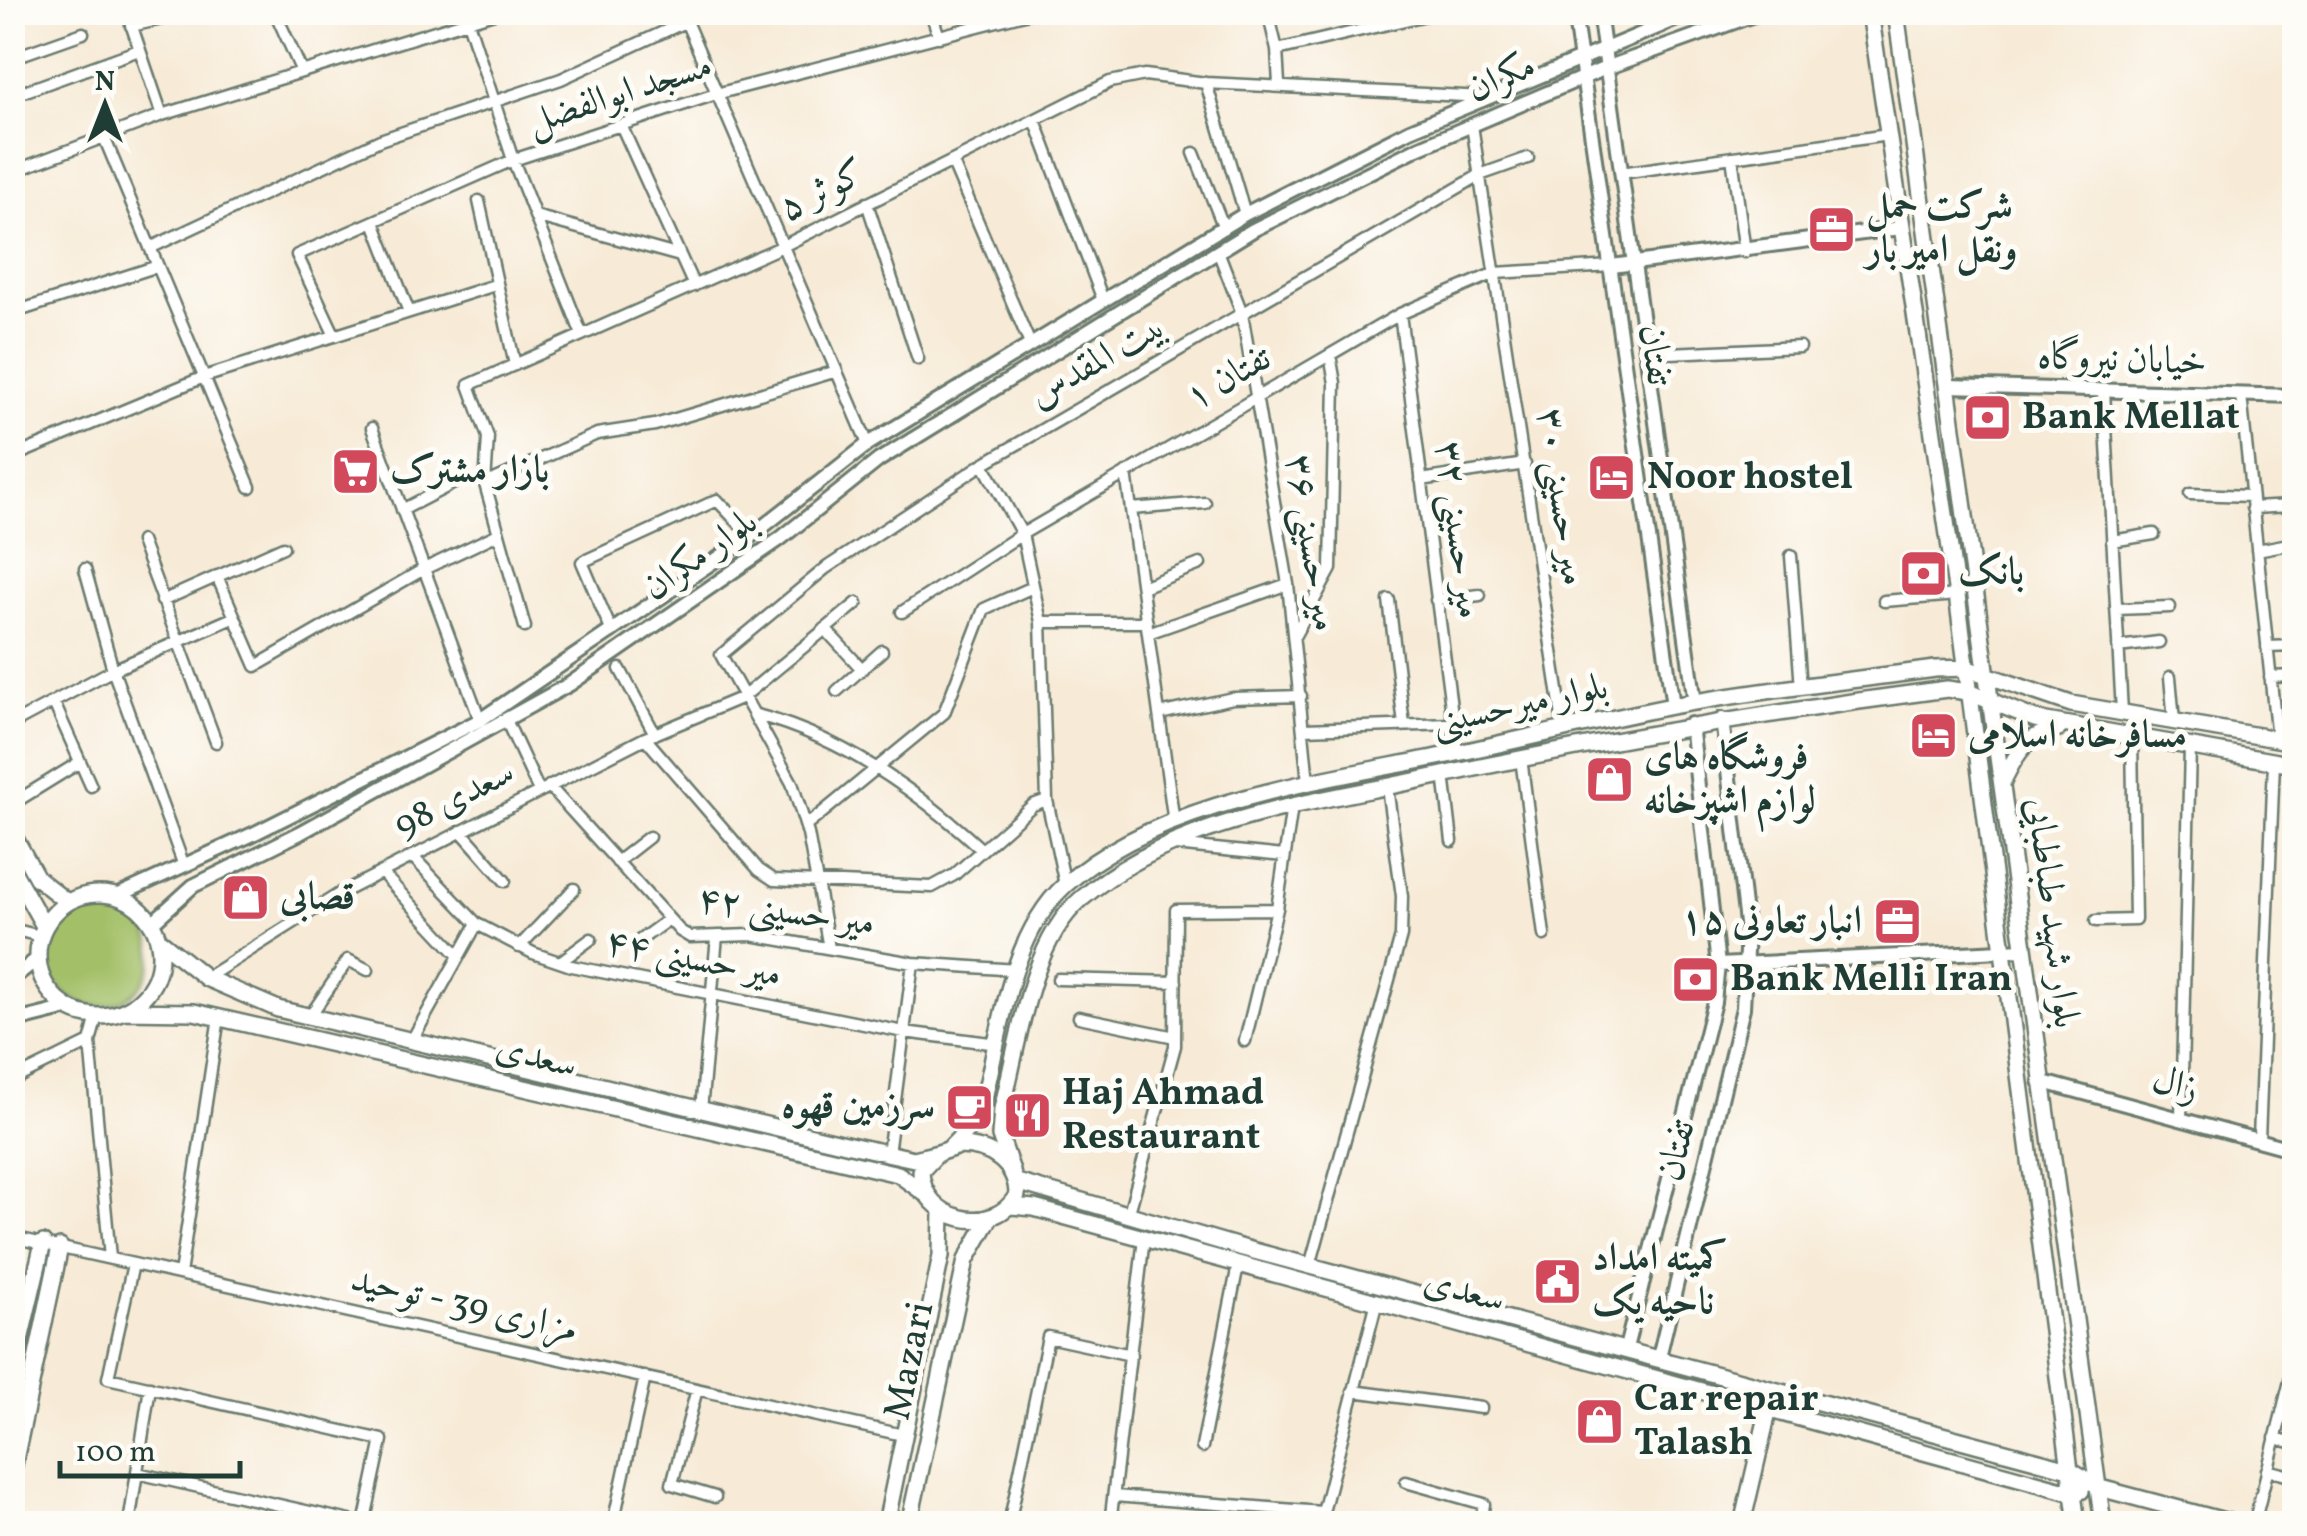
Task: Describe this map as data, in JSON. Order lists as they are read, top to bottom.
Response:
{
  "streets": {
    "main road": [
      "بلوار میرحسینی",
      "بلوار شهید طباطبایی",
      "سعدی",
      "Mazari"
    ],
    "street": [
      "مکران",
      "مسجد ابوالفضل",
      "کوثر ۵",
      "تفتان",
      "خیابان نیروگاه",
      "بیت المقدس",
      "تفتان ۱",
      "میر حسینی ۳۰",
      "میر حسینی ۳۲",
      "میر حسینی ۳۶",
      "بلوار مکران",
      "سعدی 98",
      "میر حسینی ۴۲",
      "میر حسینی ۴۴",
      "زال",
      "مزاری 39 - توحید"
    ]
  },
  "crossings": [
    ["مکران", "کوثر ۵"],
    ["مکران", "تفتان"],
    ["مکران", "میر حسینی ۳۰"],
    ["مکران", "بلوار مکران"],
    ["تفتان", "تفتان ۱"],
    ["تفتان", "بلوار میرحسینی"],
    ["تفتان", "سعدی"],
    ["خیابان نیروگاه", "بلوار شهید طباطبایی"],
    ["بیت المقدس", "میر حسینی ۳۰"],
    ["بیت المقدس", "میر حسینی ۳۶"],
    ["بیت المقدس", "سعدی 98"],
    ["تفتان ۱", "میر حسینی ۳۰"],
    ["تفتان ۱", "میر حسینی ۳۲"],
    ["تفتان ۱", "میر حسینی ۳۶"],
    ["میر حسینی ۳۰", "بلوار میرحسینی"],
    ["میر حسینی ۳۲", "بلوار میرحسینی"],
    ["میر حسینی ۳۶", "بلوار مکران"],
    ["میر حسینی ۳۶", "بلوار میرحسینی"],
    ["بلوار مکران", "میر حسینی ۴۲"],
    ["بلوار مکران", "سعدی"],
    ["بلوار میرحسینی", "میر حسینی ۴۲"],
    ["بلوار میرحسینی", "بلوار شهید طباطبایی"],
    ["بلوار میرحسینی", "میر حسینی ۴۴"],
    ["بلوار میرحسینی", "سعدی"],
    ["بلوار میرحسینی", "Mazari"],
    ["سعدی 98", "میر حسینی ۴۲"],
    ["سعدی 98", "میر حسینی ۴۴"],
    ["سعدی 98", "سعدی"],
    ["بلوار شهید طباطبایی", "سعدی"],
    ["بلوار شهید طباطبایی", "زال"],
    ["سعدی", "Mazari"],
    ["مزاری 39 - توحید", "Mazari"]
  ],
  "places": {
    "office": ["شرکت حمل ونقل امیر بار", "انبار تعاونی ۱۵"],
    "bank": ["Bank Mellat", "بانک", "Bank Melli Iran"],
    "supermarket": ["بازار مشترک"],
    "hotel": ["Noor hostel", "مسافرخانه اسلامی"],
    "shop": ["فروشگاه های لوازم اشپزخانه", "قصابی", "Car repair Talash"],
    "cafe": ["سرزمین قهوه"],
    "restaurant": ["Haj Ahmad Restaurant"],
    "public building": ["کمیته امداد ناحیه یک"]
  },
  "scale_bar": "100 m",
  "north": "top"
}
